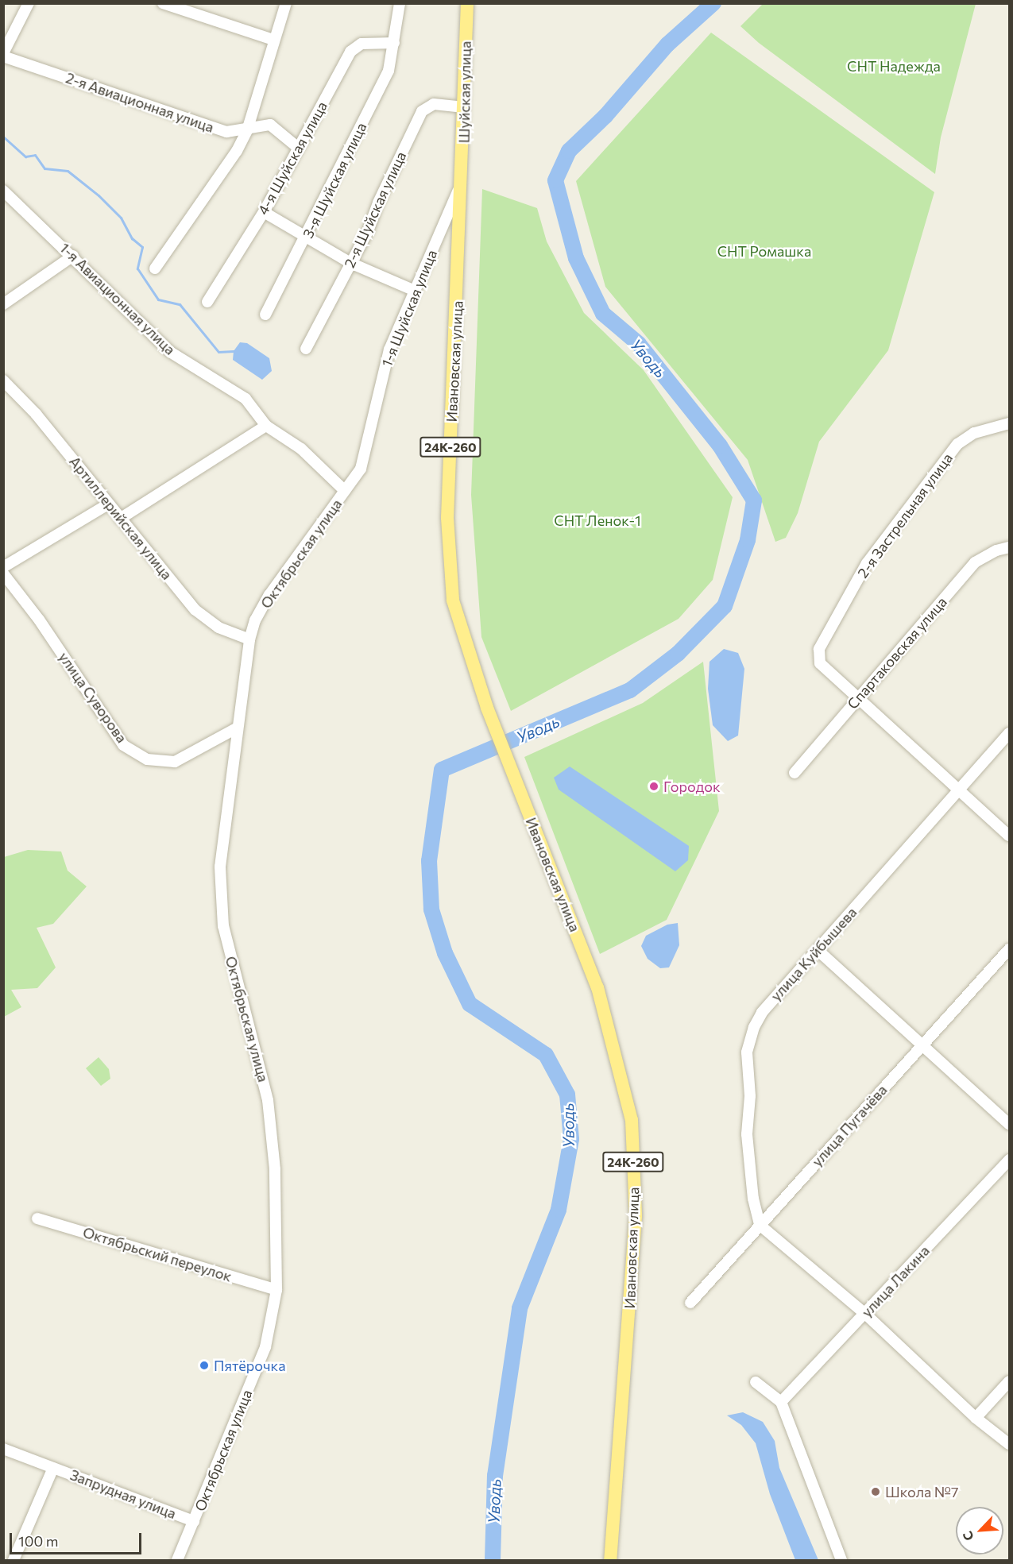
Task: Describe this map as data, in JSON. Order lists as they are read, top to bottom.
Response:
{
  "streets": {
    "main road": ["Шуйская улица", "Ивановская улица", "24К-260"],
    "street": [
      "2-я Авиационная улица",
      "4-я Шуйская улица",
      "3-я Шуйская улица",
      "2-я Шуйская улица",
      "1-я Авиационная улица",
      "1-я Шуйская улица",
      "2-я Застрельная улица",
      "Артиллерийская улица",
      "Октябрьская улица",
      "Спартаковская улица",
      "улица Суворова",
      "улица Куйбышева",
      "улица Пугачёва",
      "Октябрьский переулок",
      "улица Лакина",
      "Запрудная улица"
    ]
  },
  "crossings": [
    ["Шуйская улица", "2-я Шуйская улица"],
    ["Шуйская улица", "1-я Шуйская улица"],
    ["Шуйская улица", "Ивановская улица"],
    ["2-я Авиационная улица", "4-я Шуйская улица"],
    ["4-я Шуйская улица", "3-я Шуйская улица"],
    ["1-я Авиационная улица", "1-я Шуйская улица"],
    ["1-я Авиационная улица", "Октябрьская улица"],
    ["1-я Шуйская улица", "Ивановская улица"],
    ["1-я Шуйская улица", "Октябрьская улица"],
    ["2-я Застрельная улица", "Спартаковская улица"],
    ["Артиллерийская улица", "Октябрьская улица"],
    ["Октябрьская улица", "улица Суворова"],
    ["Октябрьская улица", "Октябрьский переулок"],
    ["Октябрьская улица", "Запрудная улица"],
    ["улица Куйбышева", "улица Пугачёва"]
  ],
  "water": ["Уводь"],
  "parks": ["СНТ Надежда", "СНТ Ромашка", "СНТ Ленок-1"],
  "places": ["Городок", "Пятёрочка", "Школа №7"],
  "scale_bar": "100 m",
  "north": "bottom left"
}
